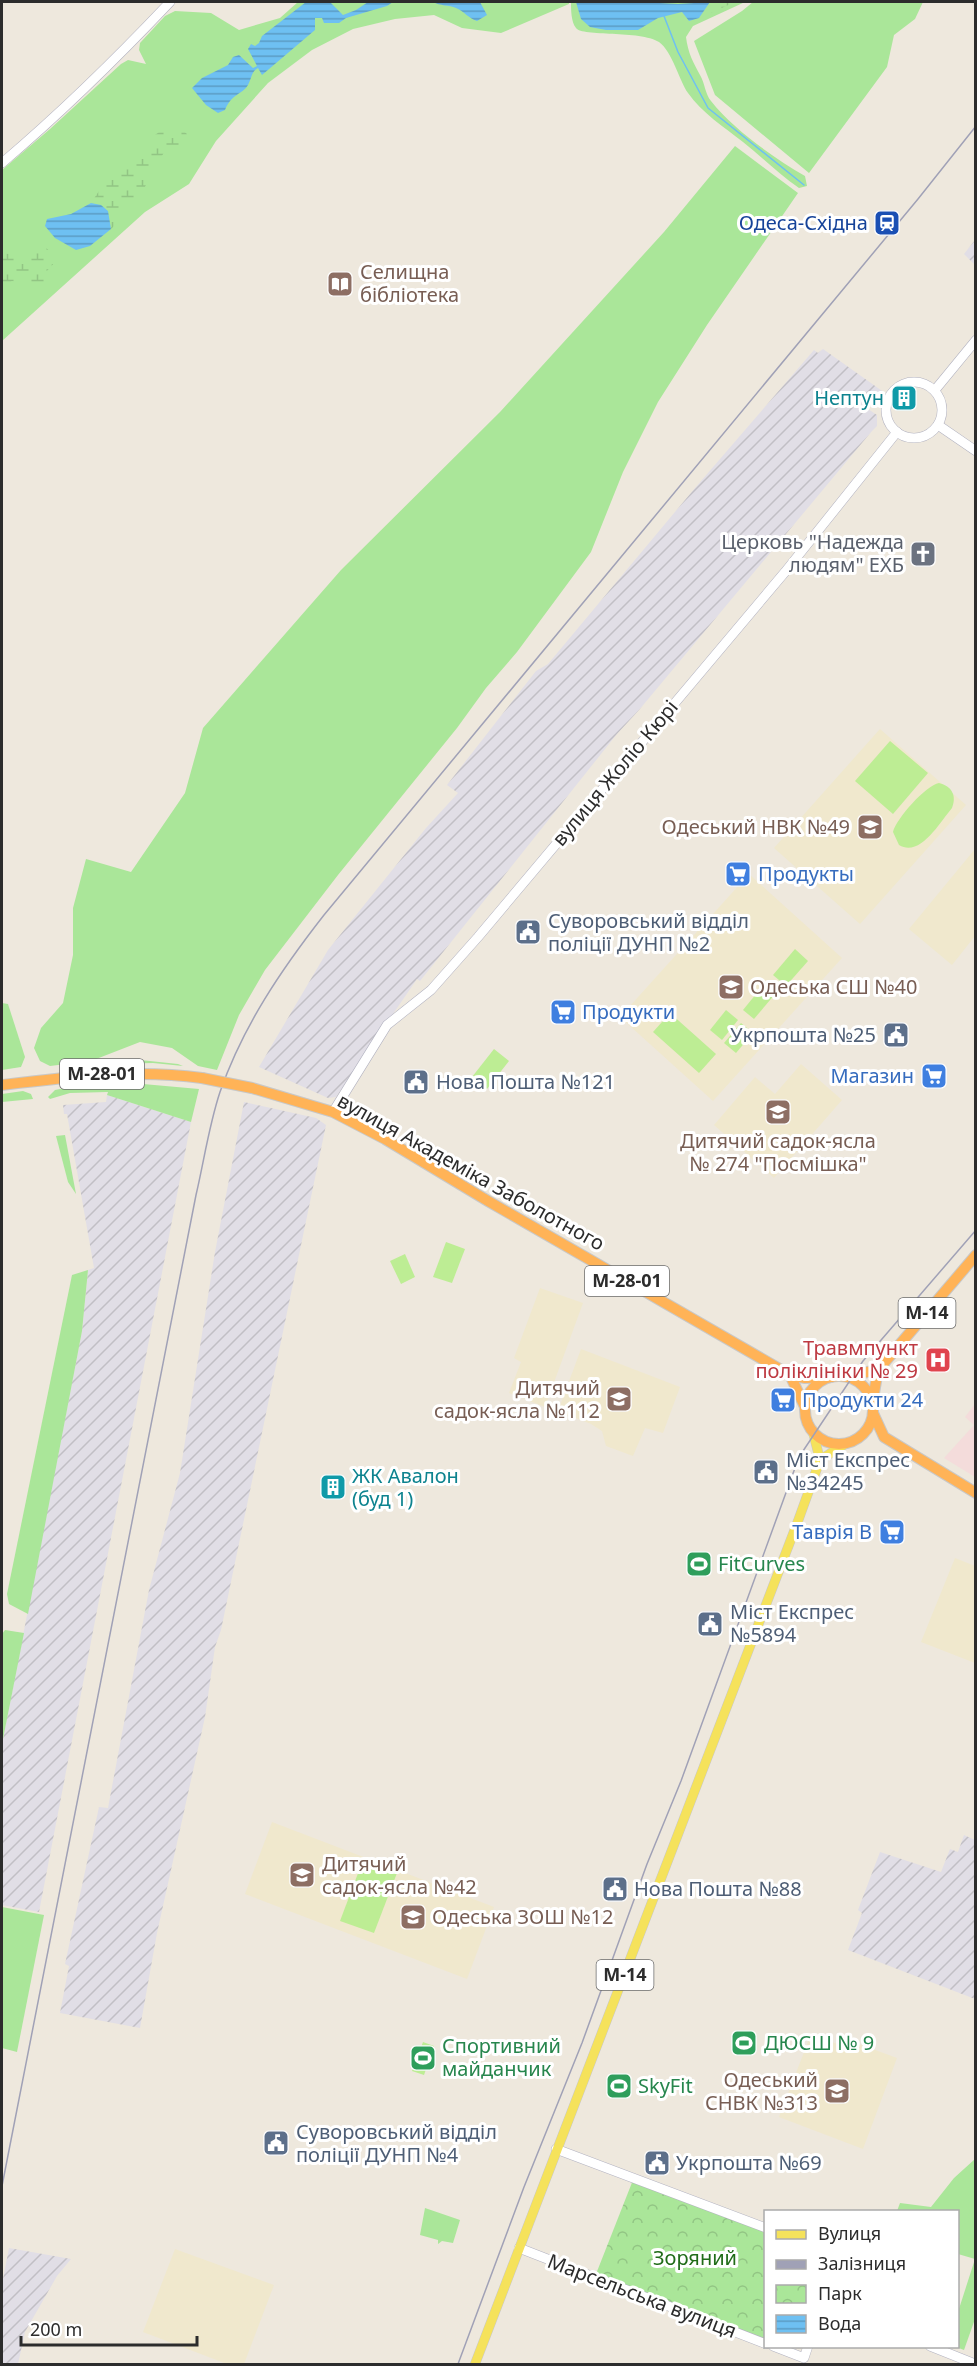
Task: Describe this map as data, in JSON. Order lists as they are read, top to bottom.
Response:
{
  "streets": {
    "highway": ["М-28-01", "вулиця Академіка Заболотного", "М-14"],
    "street": ["вулиця Жоліо Кюрі", "Марсельська вулиця"]
  },
  "crossings": [
    ["вулиця Жоліо Кюрі", "вулиця Академіка Заболотного"],
    ["вулиця Академіка Заболотного", "М-14"],
    ["М-14", "Марсельська вулиця"]
  ],
  "parks": ["Зоряний"],
  "places": {
    "station": ["Одеса-Східна"],
    "library": ["Селищна бібліотека"],
    "building": ["Нептун", "ЖК Авалон (буд 1)"],
    "church": ["Церковь \"Надежда людям\" ЕХБ"],
    "school or university": [
      "Одеський НВК №49",
      "Одеська СШ №40",
      "Дитячий садок-ясла № 274 \"Посмішка\"",
      "Дитячий садок-ясла №112",
      "Дитячий садок-ясла №42",
      "Одеська ЗОШ №12",
      "Одеський СНВК №313"
    ],
    "supermarket": [
      "Продукты",
      "Продукти",
      "Магазин",
      "Продукти 24",
      "Таврія В"
    ],
    "public building": [
      "Суворовський відділ поліції ДУНП №2",
      "Укрпошта №25",
      "Нова Пошта №121",
      "Міст Експрес №34245",
      "Міст Експрес №5894",
      "Нова Пошта №88",
      "Суворовський відділ поліції ДУНП №4",
      "Укрпошта №69"
    ],
    "hospital": ["Травмпункт поліклініки № 29"],
    "sports": [
      "FitCurves",
      "ДЮСШ № 9",
      "Спортивний майданчик",
      "SkyFit"
    ]
  },
  "legend": [
    "Вулиця",
    "Залізниця",
    "Парк",
    "Вода"
  ],
  "scale_bar": "200 m"
}
